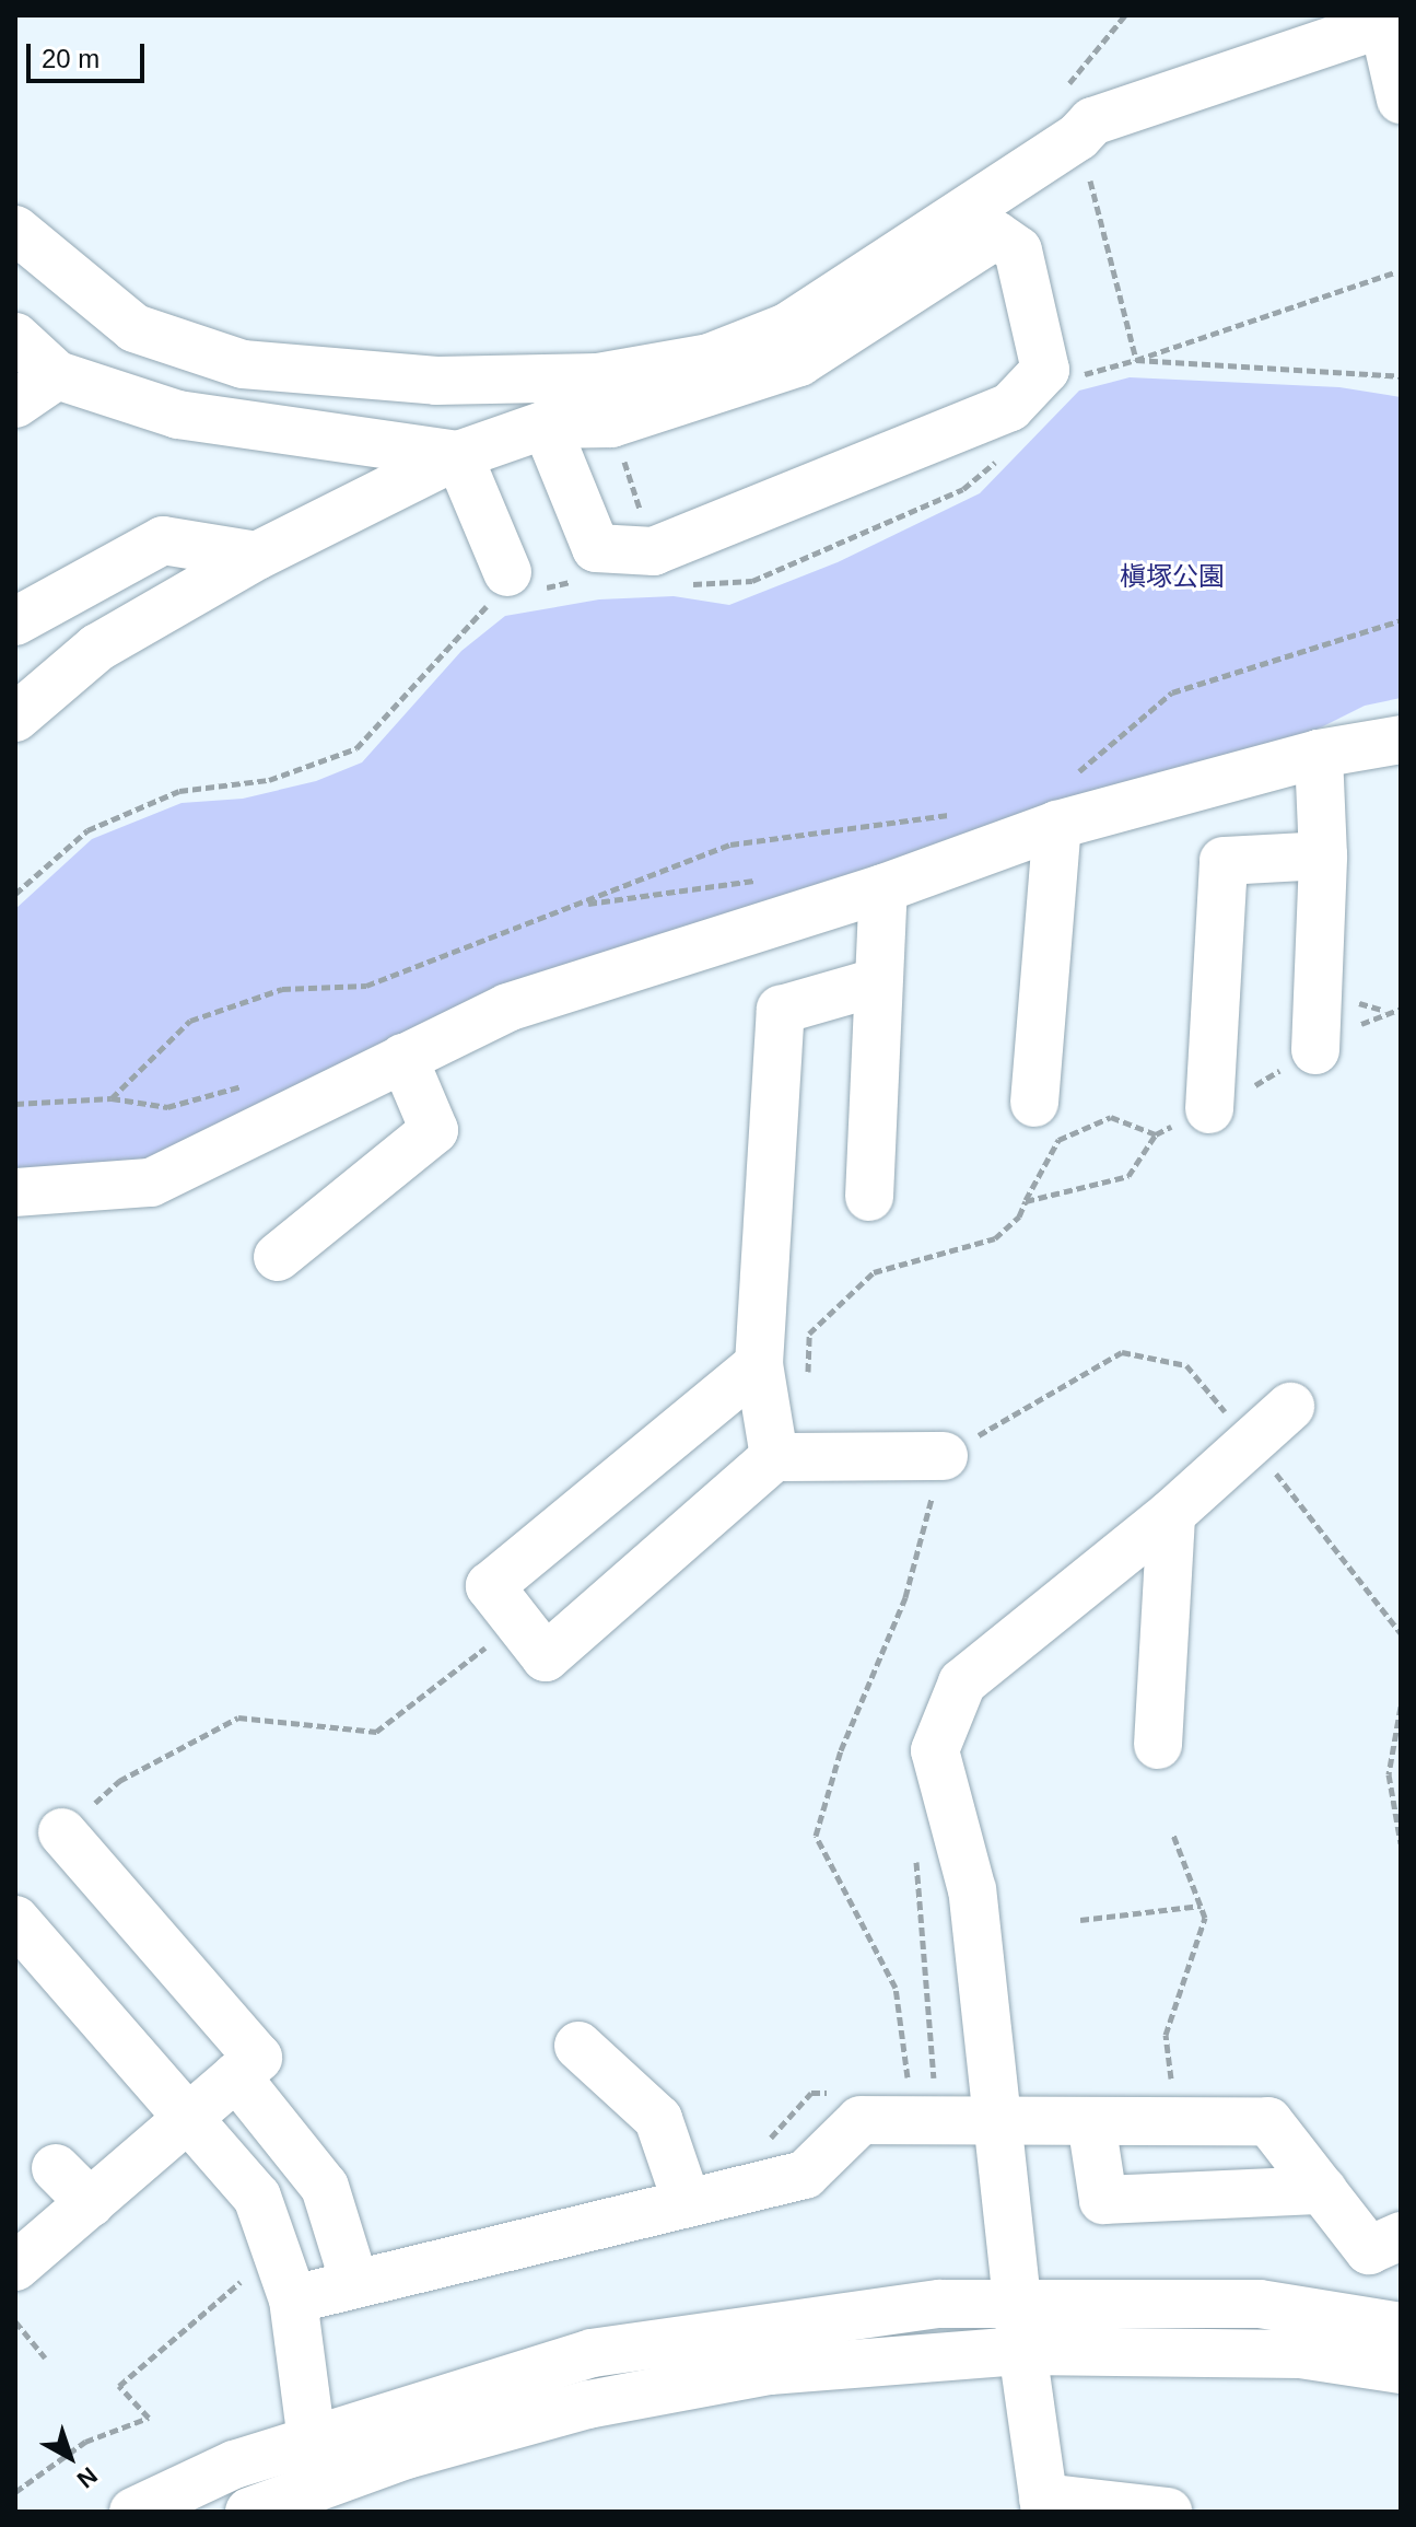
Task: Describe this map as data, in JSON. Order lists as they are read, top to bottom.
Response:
{
  "parks": ["槇塚公園"],
  "scale_bar": "20 m",
  "north": "bottom right"
}
